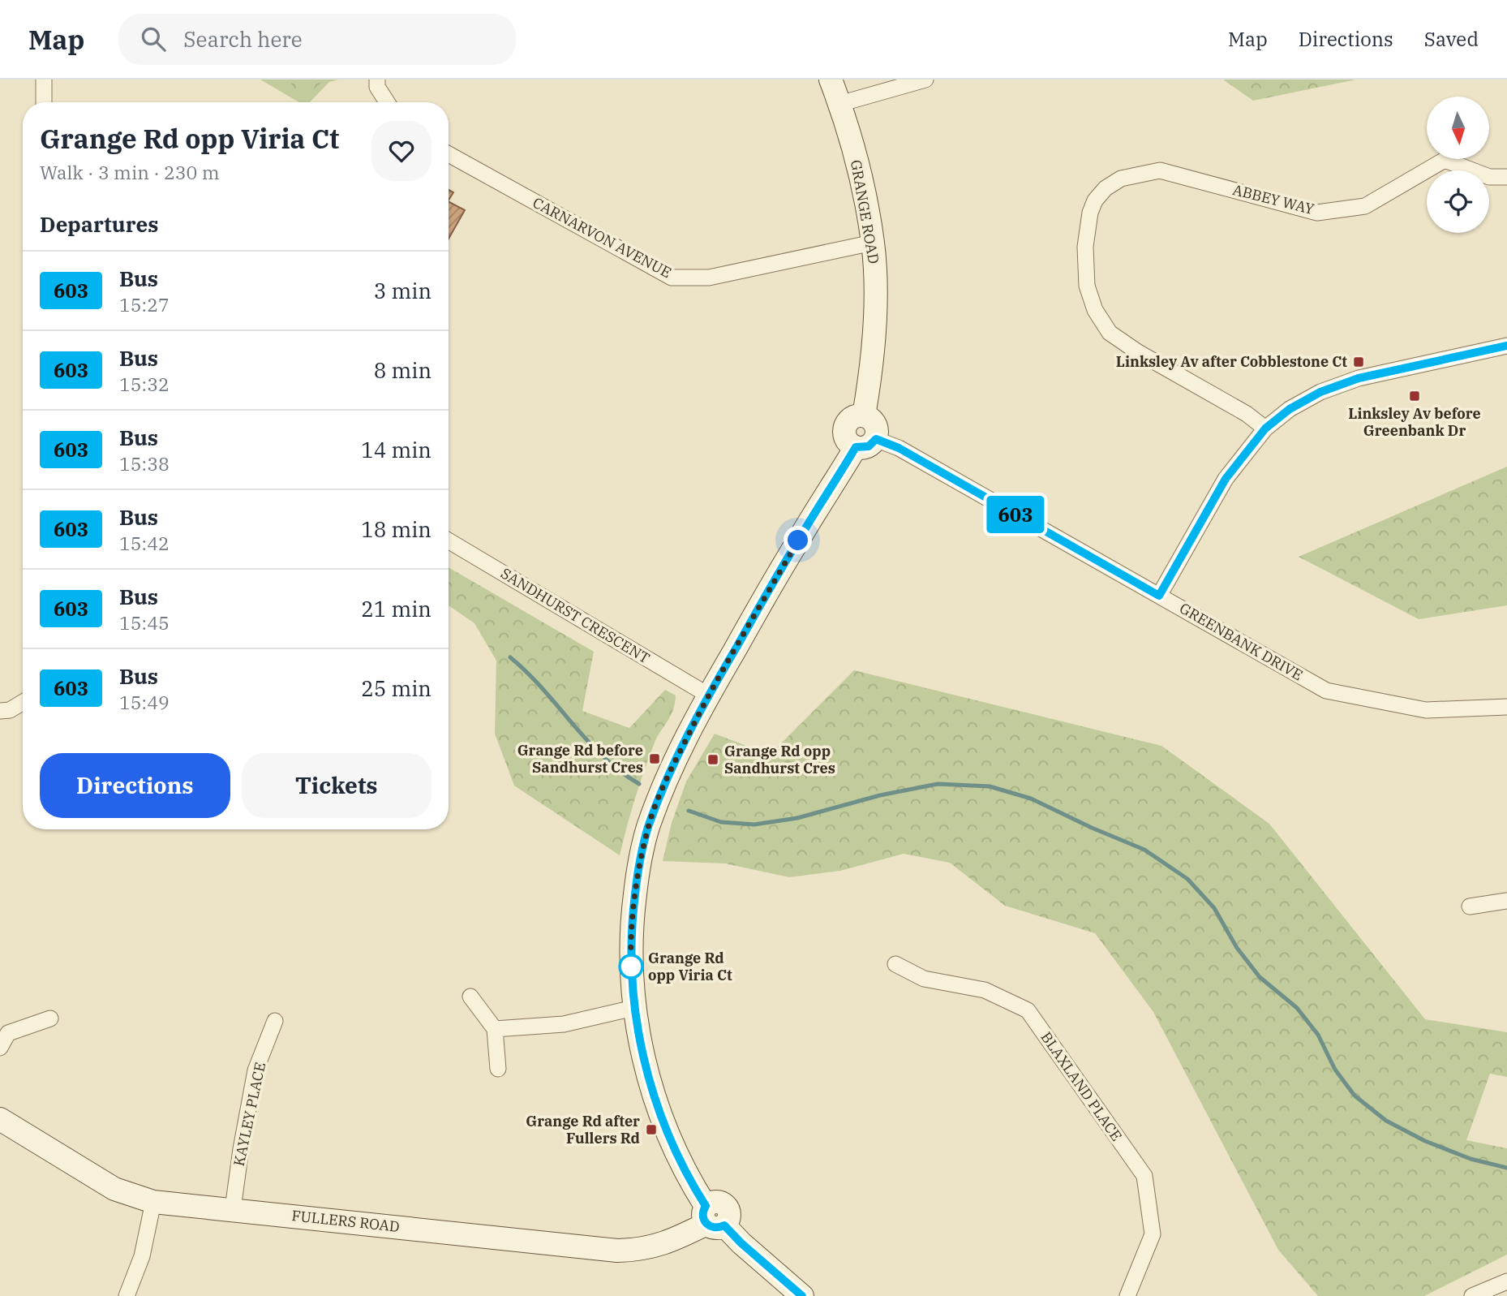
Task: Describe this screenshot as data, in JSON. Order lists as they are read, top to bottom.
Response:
{
  "streets": {
    "street": [
      "ABBEY WAY",
      "GRANGE ROAD",
      "CARNARVON AVENUE",
      "SANDHURST CRESCENT",
      "GREENBANK DRIVE",
      "BLAXLAND PLACE",
      "KAYLEY PLACE",
      "FULLERS ROAD"
    ]
  },
  "crossings": [
    ["GRANGE ROAD", "CARNARVON AVENUE"],
    ["GRANGE ROAD", "GREENBANK DRIVE"],
    ["KAYLEY PLACE", "FULLERS ROAD"]
  ],
  "places": {
    "transit": [
      "Linksley Av after Cobblestone Ct",
      "Linksley Av before Greenbank Dr",
      "Grange Rd before Sandhurst Cres",
      "Grange Rd opp Sandhurst Cres",
      "Grange Rd after Fullers Rd"
    ],
    "other": ["Grange Rd opp Viria Ct"]
  },
  "lines": ["bus line 603"],
  "north": "bottom",
  "page": {
    "header": "Map",
    "search": "Search here",
    "nav": ["Map", "Directions", "Saved"],
    "on_map": "603",
    "heading": [
      ["Grange Rd opp Viria Ct", "Walk · 3 min · 230 m"],
      "Departures"
    ],
    "list": [
      {
        "mark": "603",
        "name": "Bus",
        "note": "15:27",
        "value": "3 min"
      },
      {
        "mark": "603",
        "name": "Bus",
        "note": "15:32",
        "value": "8 min"
      },
      {
        "mark": "603",
        "name": "Bus",
        "note": "15:38",
        "value": "14 min"
      },
      {
        "mark": "603",
        "name": "Bus",
        "note": "15:42",
        "value": "18 min"
      },
      {
        "mark": "603",
        "name": "Bus",
        "note": "15:45",
        "value": "21 min"
      },
      {
        "mark": "603",
        "name": "Bus",
        "note": "15:49",
        "value": "25 min"
      }
    ],
    "buttons": ["Directions", "Tickets"]
  }
}
